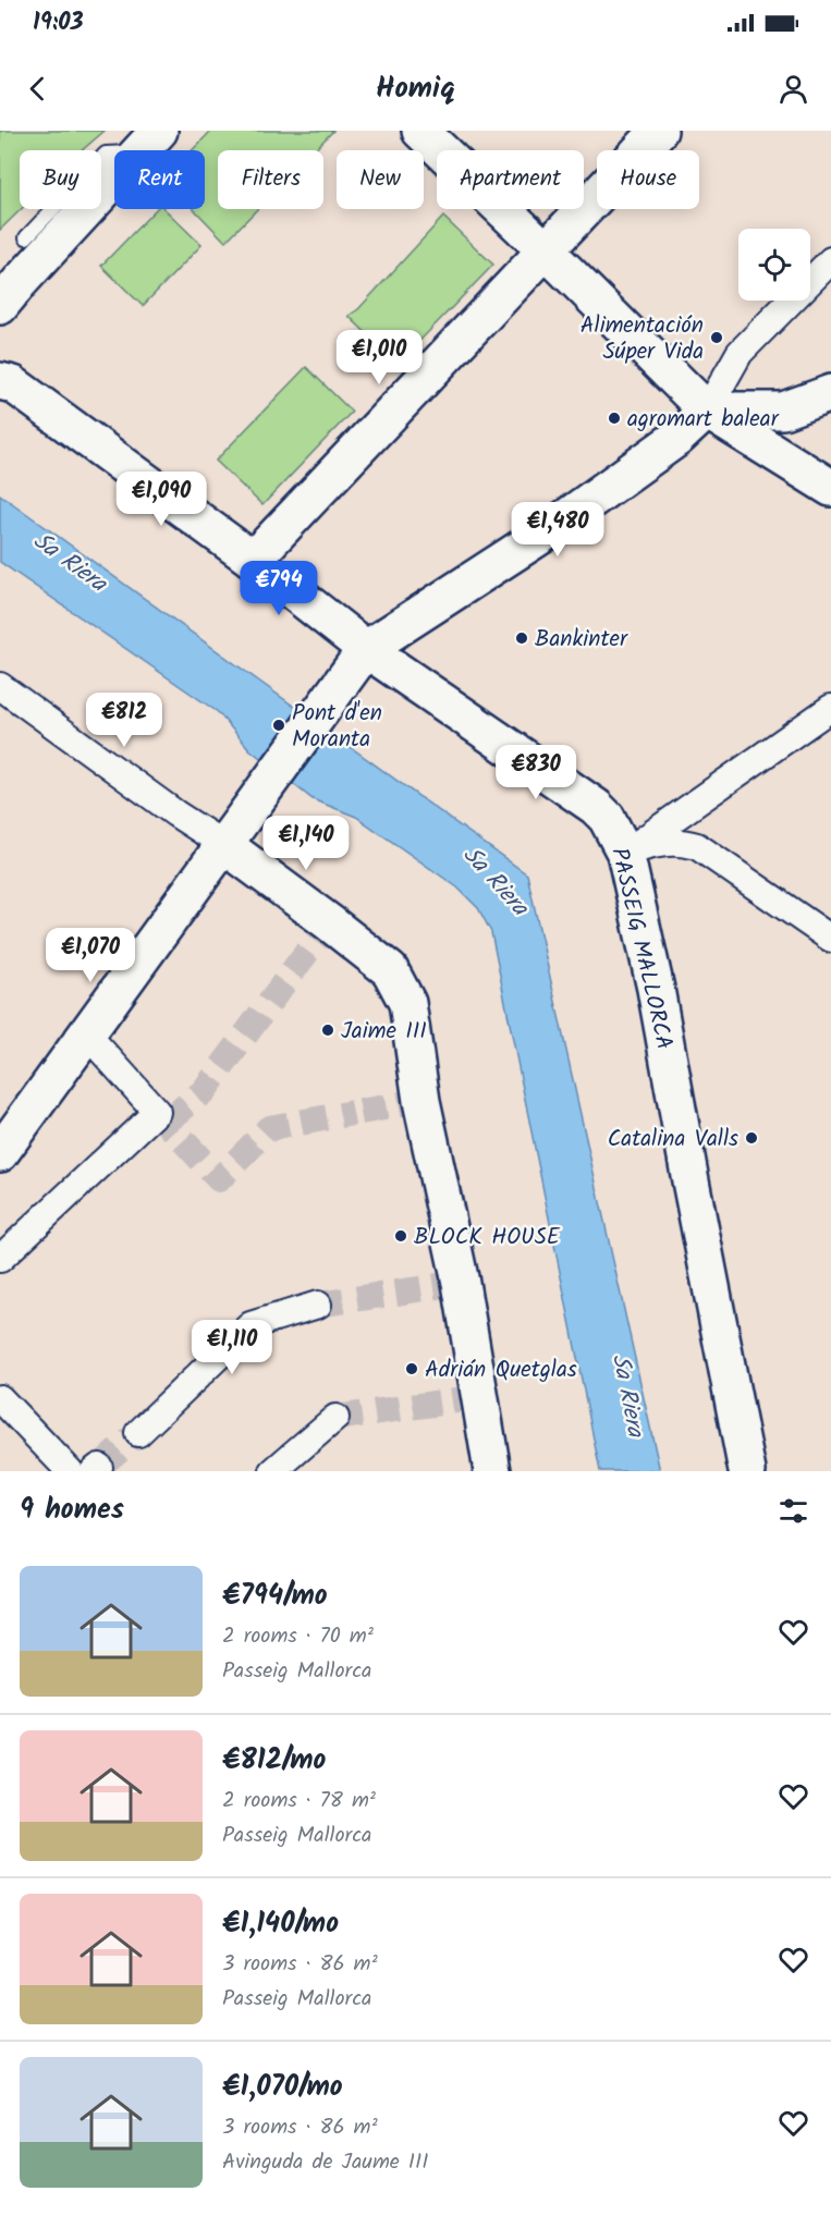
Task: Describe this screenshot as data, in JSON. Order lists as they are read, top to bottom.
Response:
{
  "streets": {
    "street": ["PASSEIG MALLORCA"]
  },
  "water": ["Sa Riera"],
  "places": [
    "Alimentación Súper Vida",
    "agromart balear",
    "Bankinter",
    "Pont d'en Moranta",
    "Jaime III",
    "Catalina Valls",
    "BLOCK HOUSE",
    "Adrián Quetglas"
  ],
  "page": {
    "status": "19:03",
    "header": "Homiq",
    "chip": [
      "Buy",
      "Rent",
      "Filters",
      "New",
      "Apartment",
      "House"
    ],
    "price": [
      "€1,010",
      "€1,090",
      "€1,480",
      "€794",
      "€812",
      "€830",
      "€1,140",
      "€1,070",
      "€1,110"
    ],
    "heading": "9 homes",
    "list": [
      {
        "name": "€794/mo",
        "note": "2 rooms · 70 m² · Passeig Mallorca"
      },
      {
        "name": "€812/mo",
        "note": "2 rooms · 78 m² · Passeig Mallorca"
      },
      {
        "name": "€1,140/mo",
        "note": "3 rooms · 86 m² · Passeig Mallorca"
      },
      {
        "name": "€1,070/mo",
        "note": "3 rooms · 86 m² · Avinguda de Jaume III"
      }
    ]
  }
}
